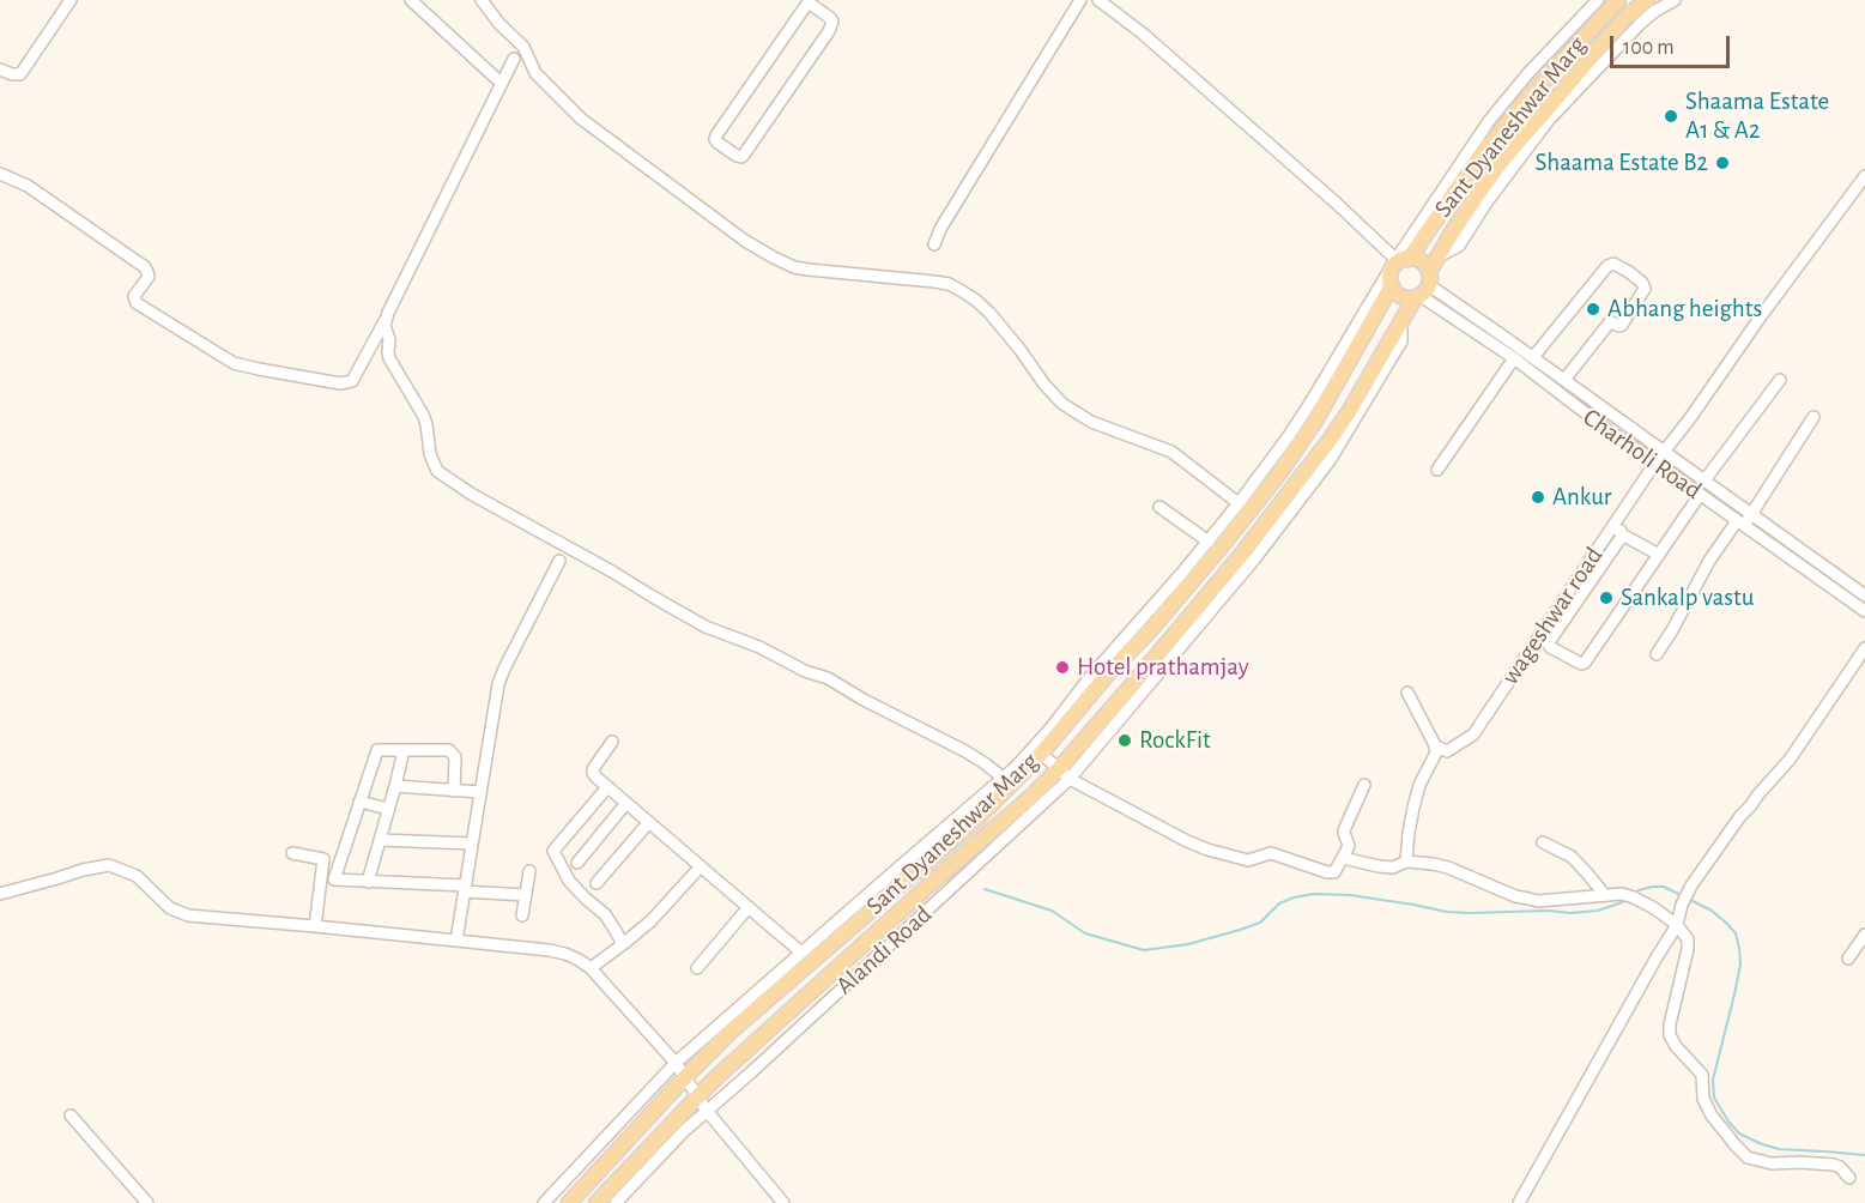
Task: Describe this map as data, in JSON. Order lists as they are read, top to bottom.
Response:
{
  "streets": {
    "main road": ["Sant Dyaneshwar Marg"],
    "street": ["Charholi Road", "wageshwar road", "Alandi Road"]
  },
  "crossings": [
    ["Sant Dyaneshwar Marg", "Charholi Road"],
    ["Sant Dyaneshwar Marg", "Alandi Road"],
    ["Charholi Road", "wageshwar road"]
  ],
  "places": [
    "Shaama Estate A1 & A2",
    "Shaama Estate B2",
    "Abhang heights",
    "Ankur",
    "Sankalp vastu",
    "Hotel prathamjay",
    "RockFit"
  ],
  "scale_bar": "100 m"
}
